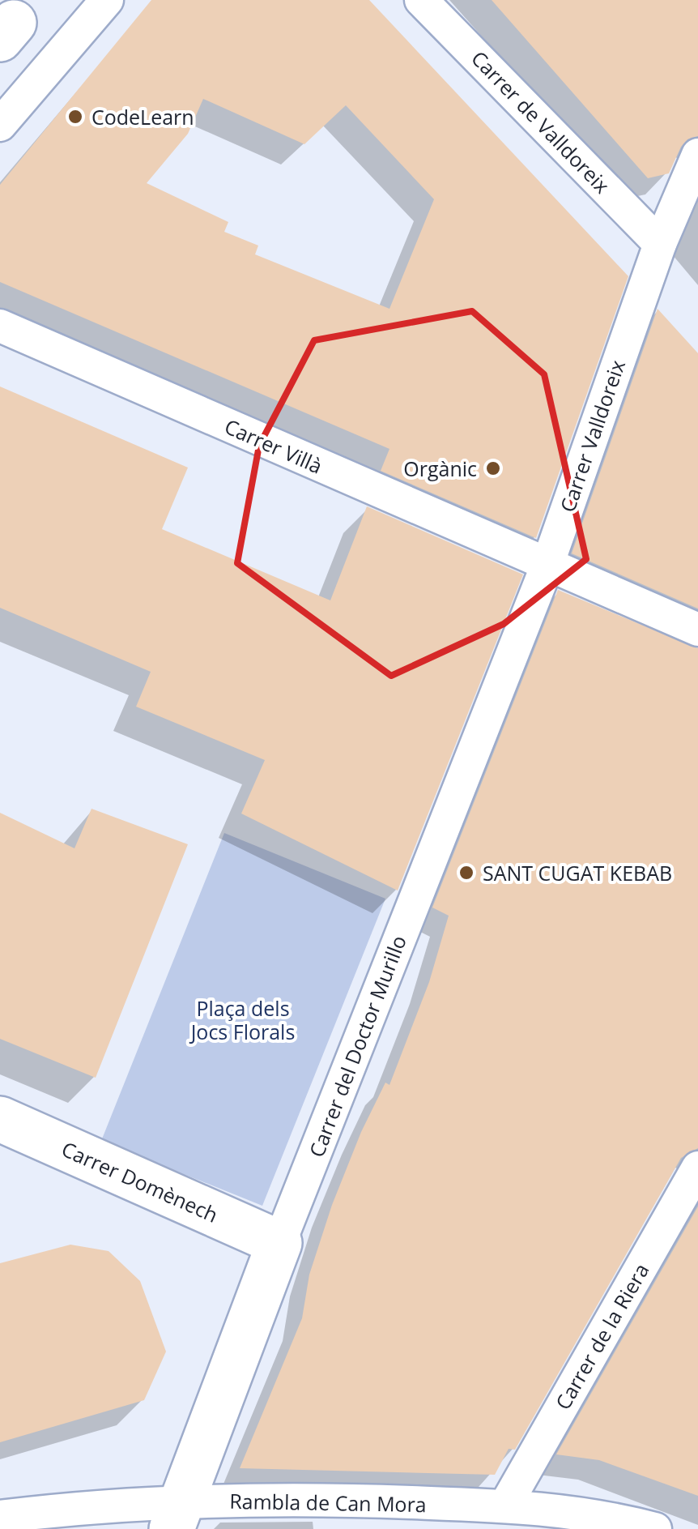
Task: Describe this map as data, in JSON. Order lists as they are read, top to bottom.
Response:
{
  "streets": {
    "street": [
      "Carrer de Valldoreix",
      "Carrer Valldoreix",
      "Carrer Villà",
      "Carrer del Doctor Murillo",
      "Carrer Domènech",
      "Carrer de la Riera",
      "Rambla de Can Mora"
    ]
  },
  "crossings": [
    ["Carrer de Valldoreix", "Carrer Valldoreix"],
    ["Carrer Valldoreix", "Carrer Villà"],
    ["Carrer Valldoreix", "Carrer del Doctor Murillo"],
    ["Carrer Villà", "Carrer del Doctor Murillo"],
    ["Carrer del Doctor Murillo", "Carrer Domènech"],
    ["Carrer del Doctor Murillo", "Rambla de Can Mora"],
    ["Carrer de la Riera", "Rambla de Can Mora"]
  ],
  "parks": ["Plaça dels Jocs Florals"],
  "places": ["CodeLearn", "Orgànic", "SANT CUGAT KEBAB"]
}
